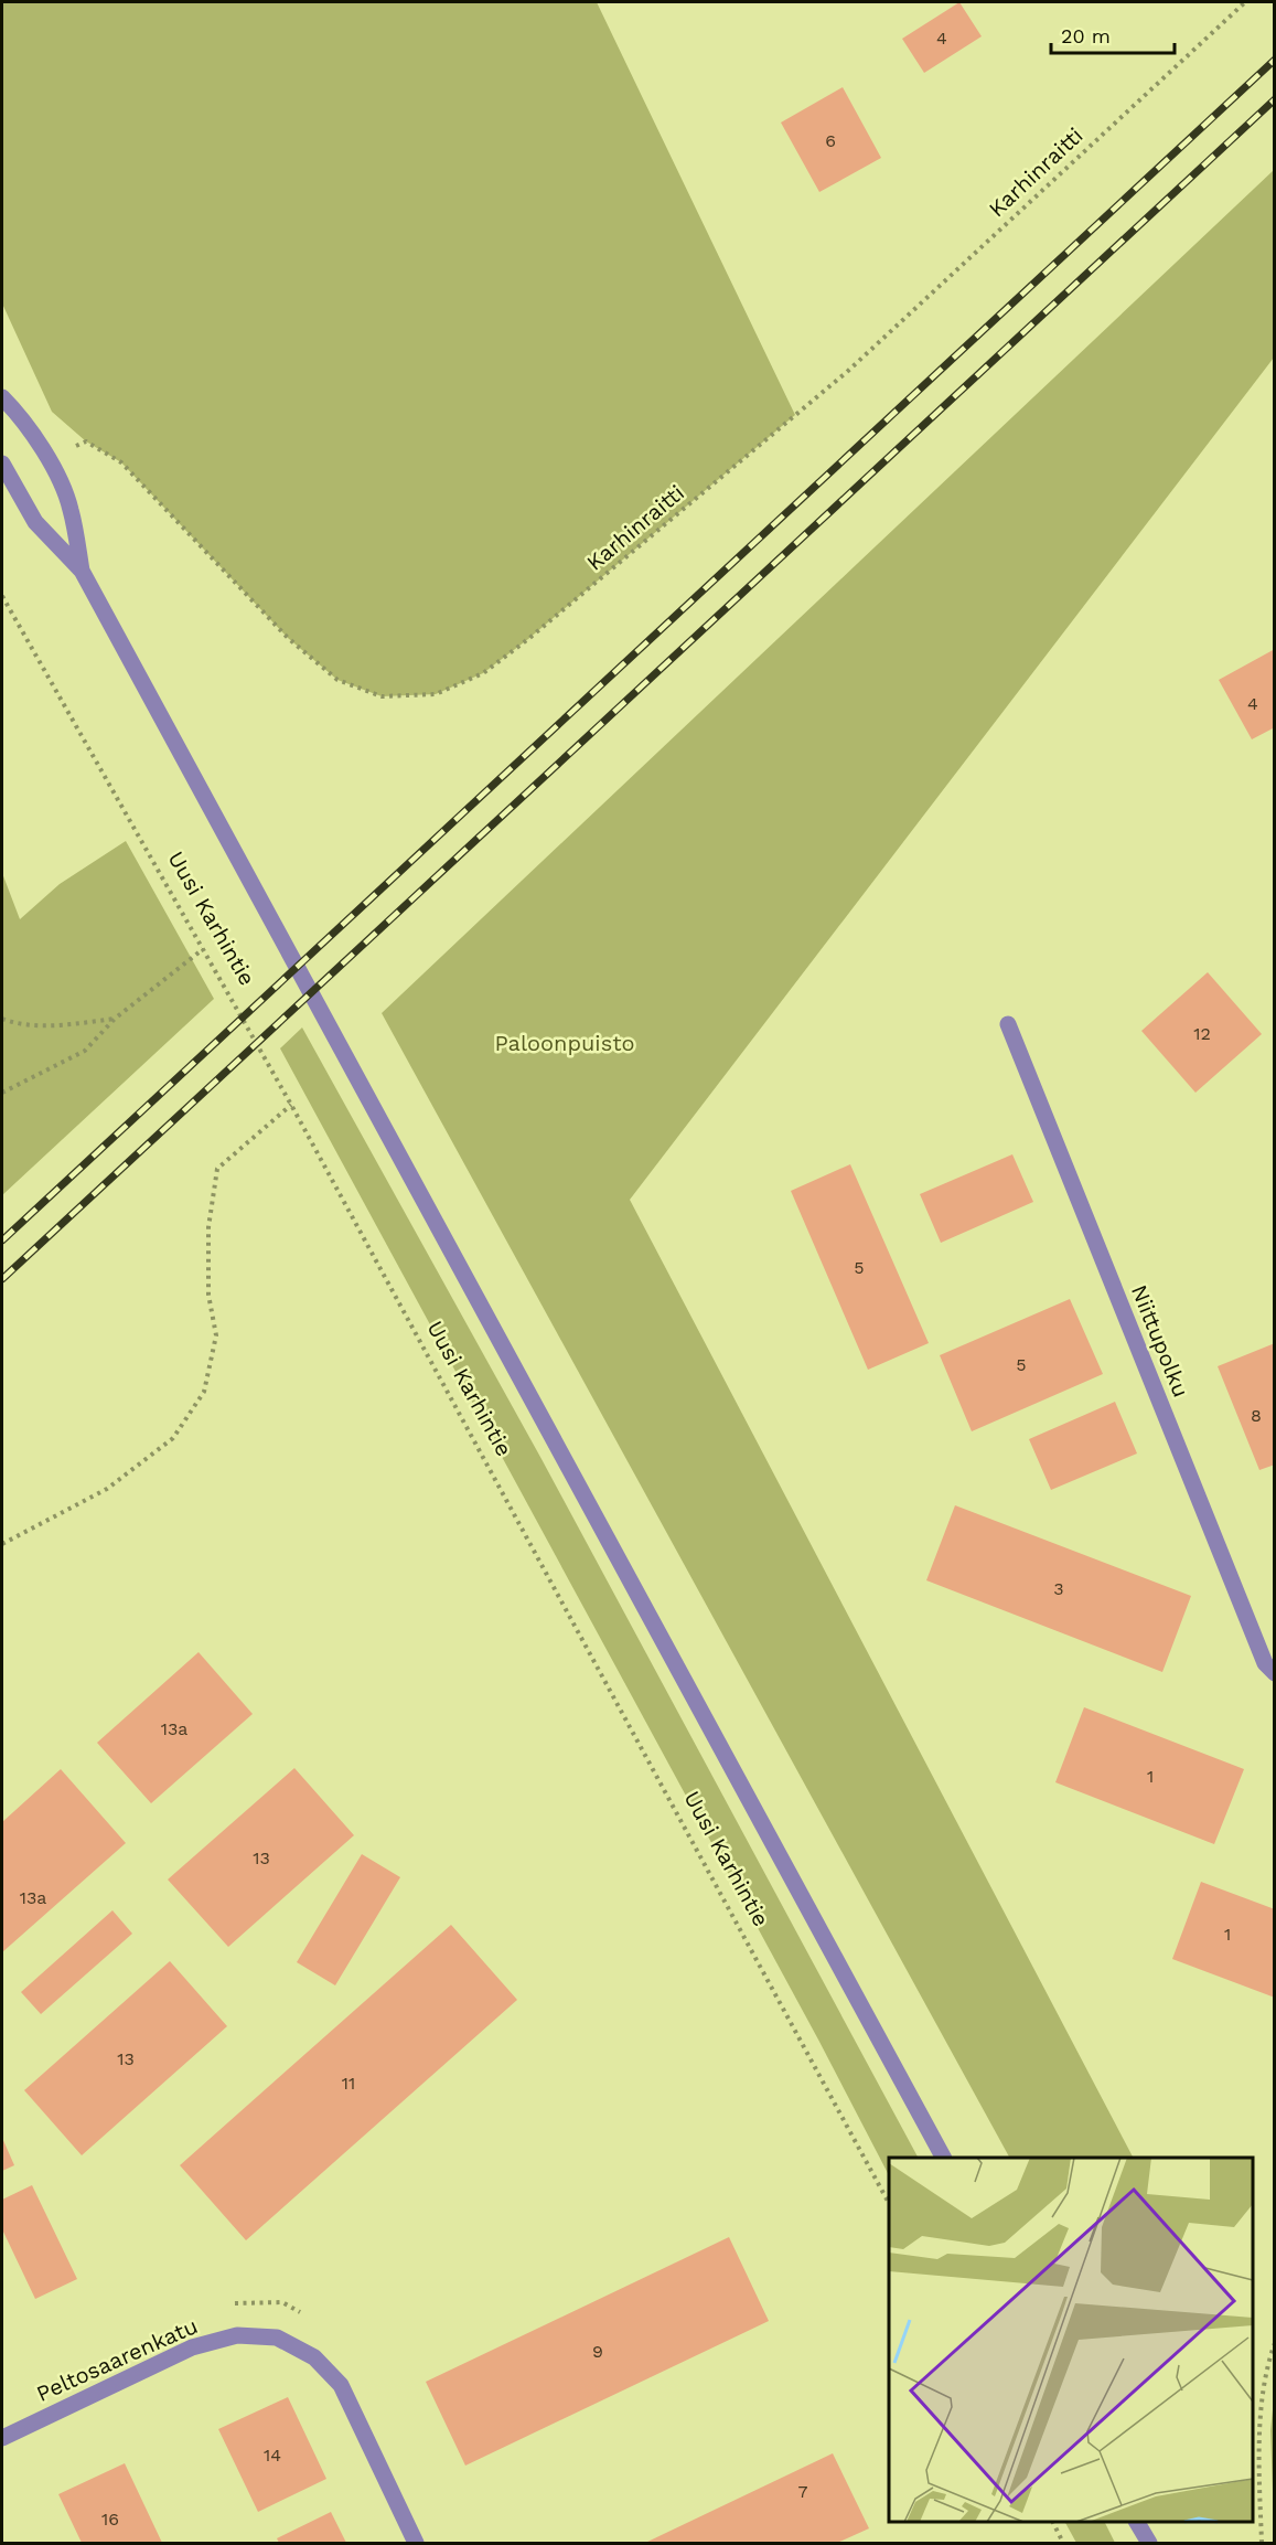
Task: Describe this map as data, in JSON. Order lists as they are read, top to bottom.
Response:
{
  "streets": {
    "street": ["Niittupolku", "Peltosaarenkatu"],
    "path": ["Karhinraitti", "Uusi Karhintie"]
  },
  "parks": ["Paloonpuisto"],
  "house_numbers": [
    "4",
    "6",
    "4",
    "12",
    "5",
    "5",
    "8",
    "3",
    "13a",
    "1",
    "13",
    "13a",
    "1",
    "13",
    "11",
    "9",
    "14",
    "7",
    "16"
  ],
  "scale_bar": "20 m"
}
